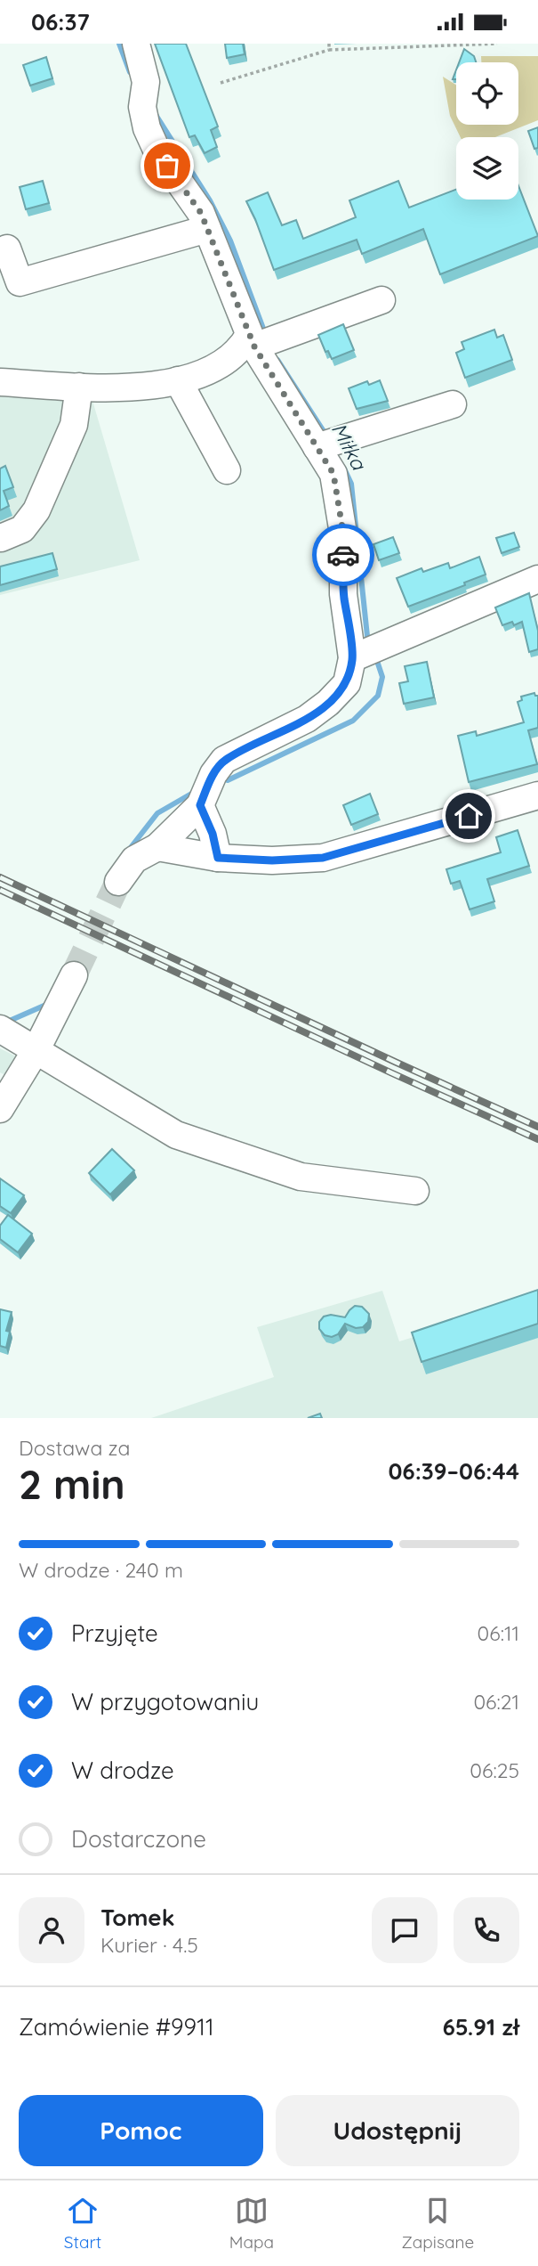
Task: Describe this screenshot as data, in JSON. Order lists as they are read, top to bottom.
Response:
{
  "water": ["Miłka"],
  "page": {
    "status": "06:37",
    "heading": ["2 min", "Dostawa za", "06:39–06:44"],
    "panel": [
      "Tomek",
      "Kurier · 4.5",
      "Zamówienie #9911",
      "65.91 zł"
    ],
    "bar": "W drodze · 240 m",
    "list": [
      ["Przyjęte", "06:11"],
      ["W przygotowaniu", "06:21"],
      ["W drodze", "06:25"],
      "Dostarczone"
    ],
    "buttons": ["Pomoc", "Udostępnij"],
    "tabs": ["Start", "Mapa", "Zapisane"]
  }
}
